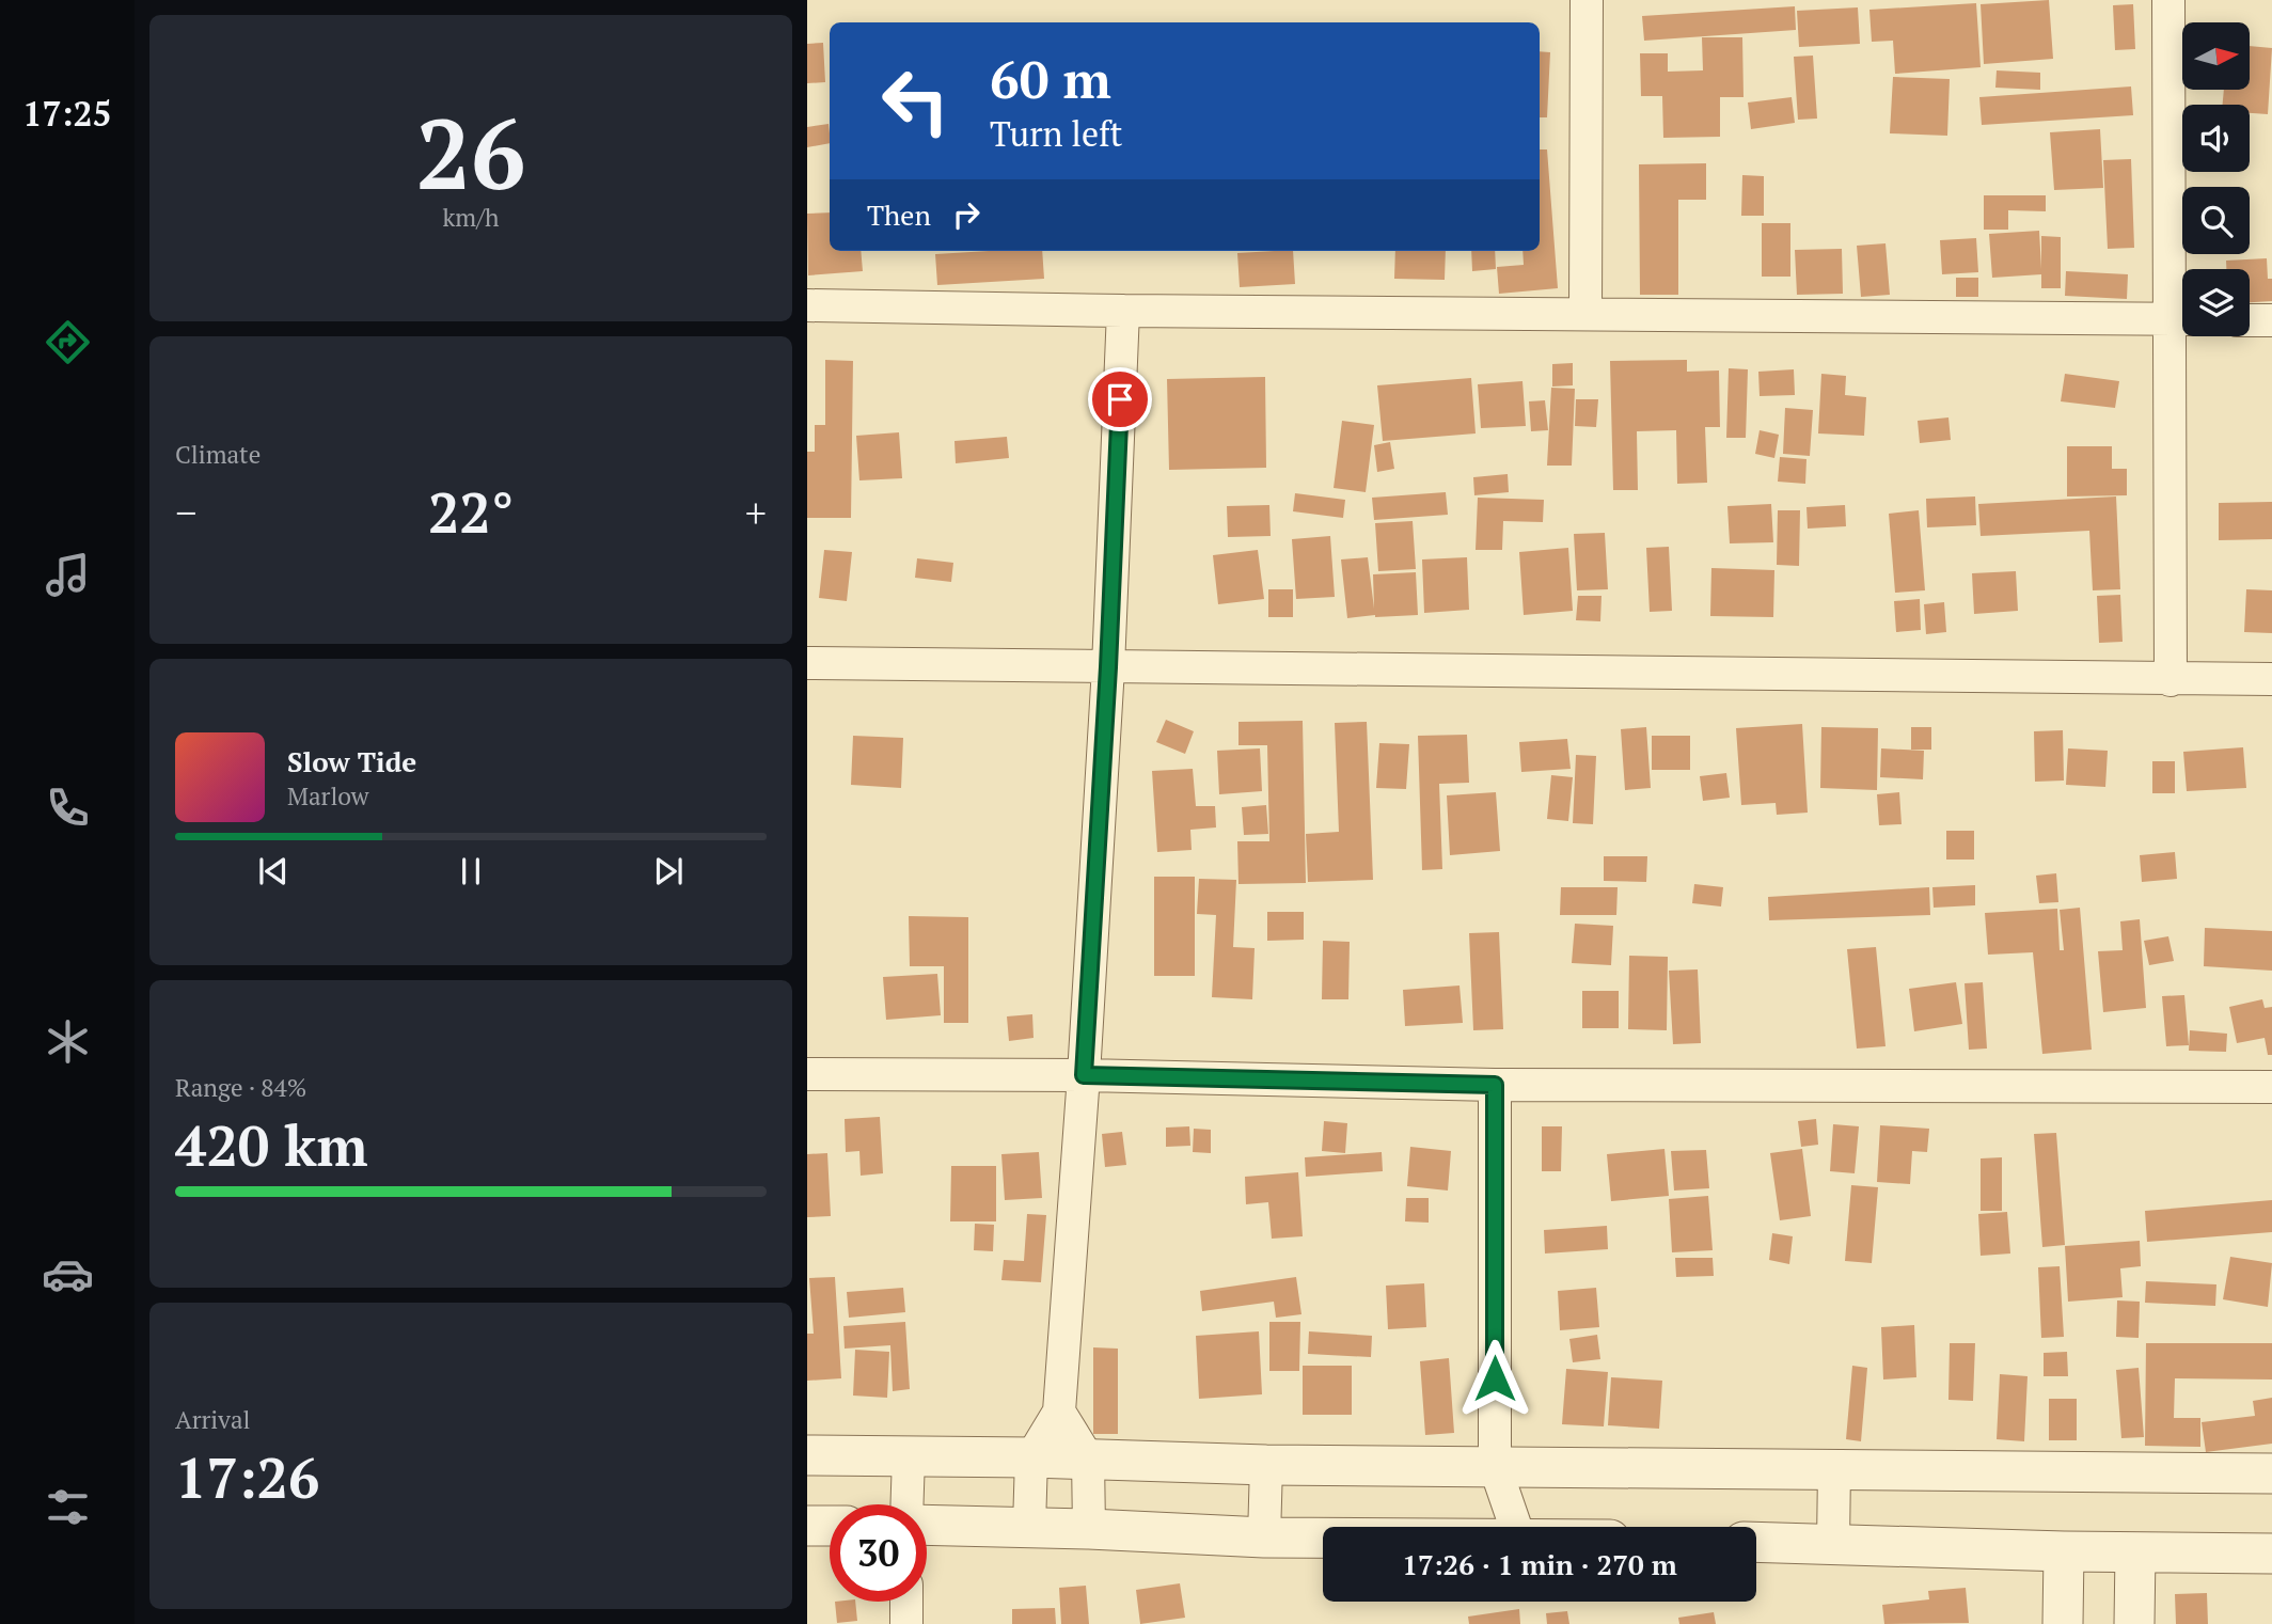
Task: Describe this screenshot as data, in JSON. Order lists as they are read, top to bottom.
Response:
{
  "north": "right",
  "page": {
    "tabs": "17:25",
    "tile": [
      ["26", "km/h"],
      "Climate",
      ["Range · 84%", "420 km"],
      ["Arrival", "17:26"]
    ],
    "turn": ["60 m", "Turn left"],
    "then": "Then",
    "heat": ["−", "22°", "+"],
    "song": ["Slow Tide", "Marlow"],
    "limit": "30",
    "trip": "17:26 · 1 min · 270 m"
  }
}
